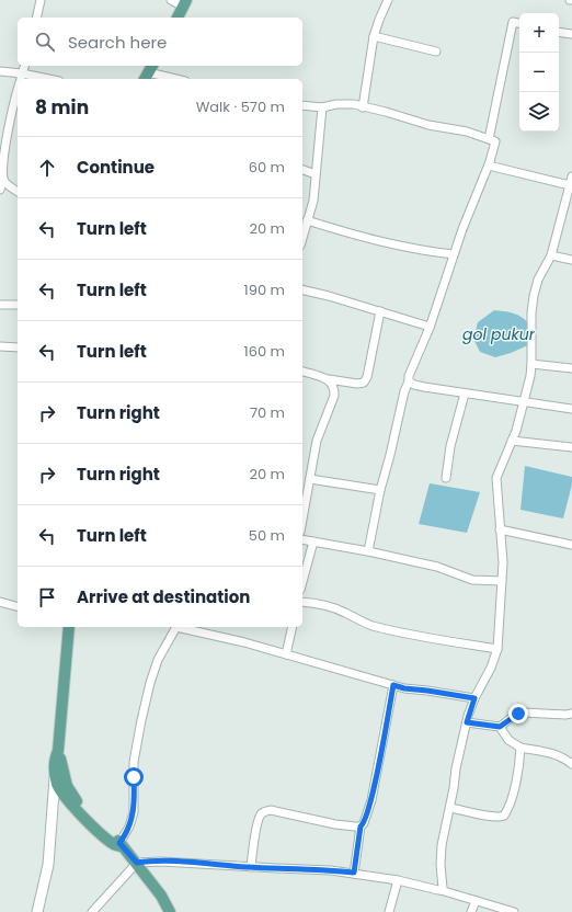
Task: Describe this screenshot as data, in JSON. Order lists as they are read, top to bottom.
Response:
{
  "water": ["gol pukur"],
  "page": {
    "map_buttons": ["+", "−"],
    "search": "Search here",
    "heading": ["8 min", "Walk · 570 m"],
    "list": [
      ["Continue", "60 m"],
      ["Turn left", "20 m"],
      ["Turn left", "190 m"],
      ["Turn left", "160 m"],
      ["Turn right", "70 m"],
      ["Turn right", "20 m"],
      ["Turn left", "50 m"],
      "Arrive at destination"
    ]
  }
}
